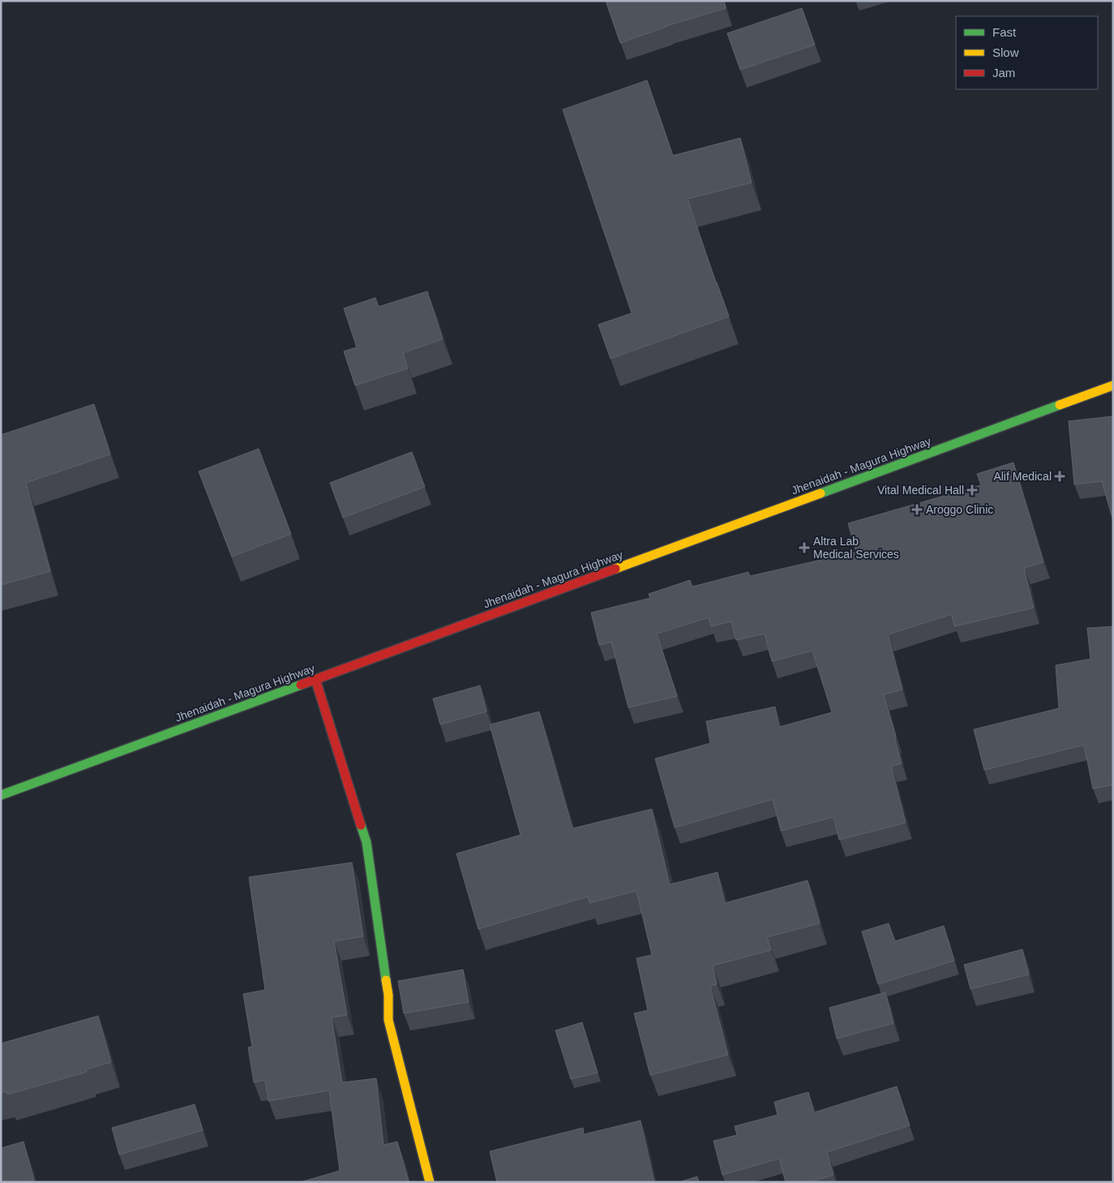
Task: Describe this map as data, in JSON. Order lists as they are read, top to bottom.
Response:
{
  "streets": {
    "main road": ["Jhenaidah - Magura Highway"]
  },
  "places": {
    "health": [
      "Alif Medical",
      "Vital Medical Hall",
      "Aroggo Clinic",
      "Altra Lab Medical Services"
    ]
  },
  "legend": ["Fast", "Slow", "Jam"]
}
